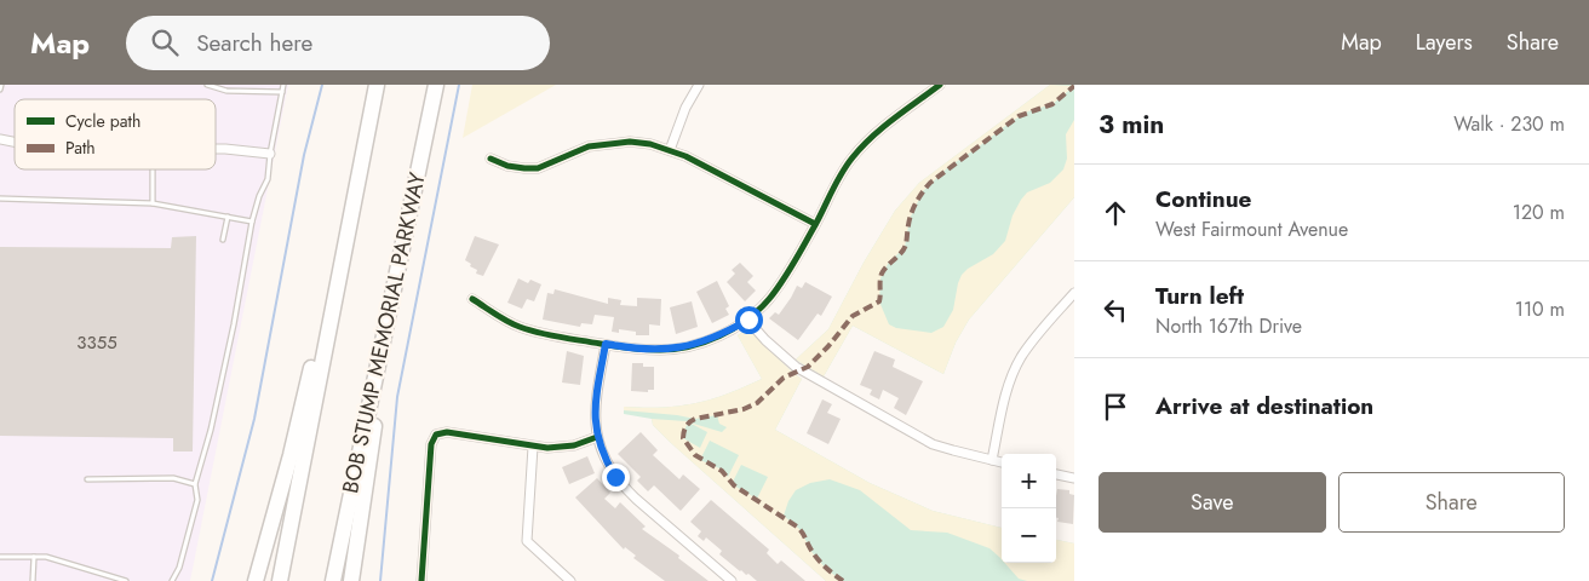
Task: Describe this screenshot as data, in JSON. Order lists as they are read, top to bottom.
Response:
{
  "streets": {
    "highway": ["BOB STUMP MEMORIAL PARKWAY"]
  },
  "house_numbers": ["3355"],
  "legend": ["Cycle path", "Path"],
  "page": {
    "header": "Map",
    "search": "Search here",
    "nav": ["Map", "Layers", "Share"],
    "heading": ["3 min", "Walk · 230 m"],
    "list": [
      ["Continue", "West Fairmount Avenue", "120 m"],
      ["Turn left", "North 167th Drive", "110 m"],
      "Arrive at destination"
    ],
    "map_buttons": ["+", "−"],
    "buttons": ["Save", "Share"]
  }
}
